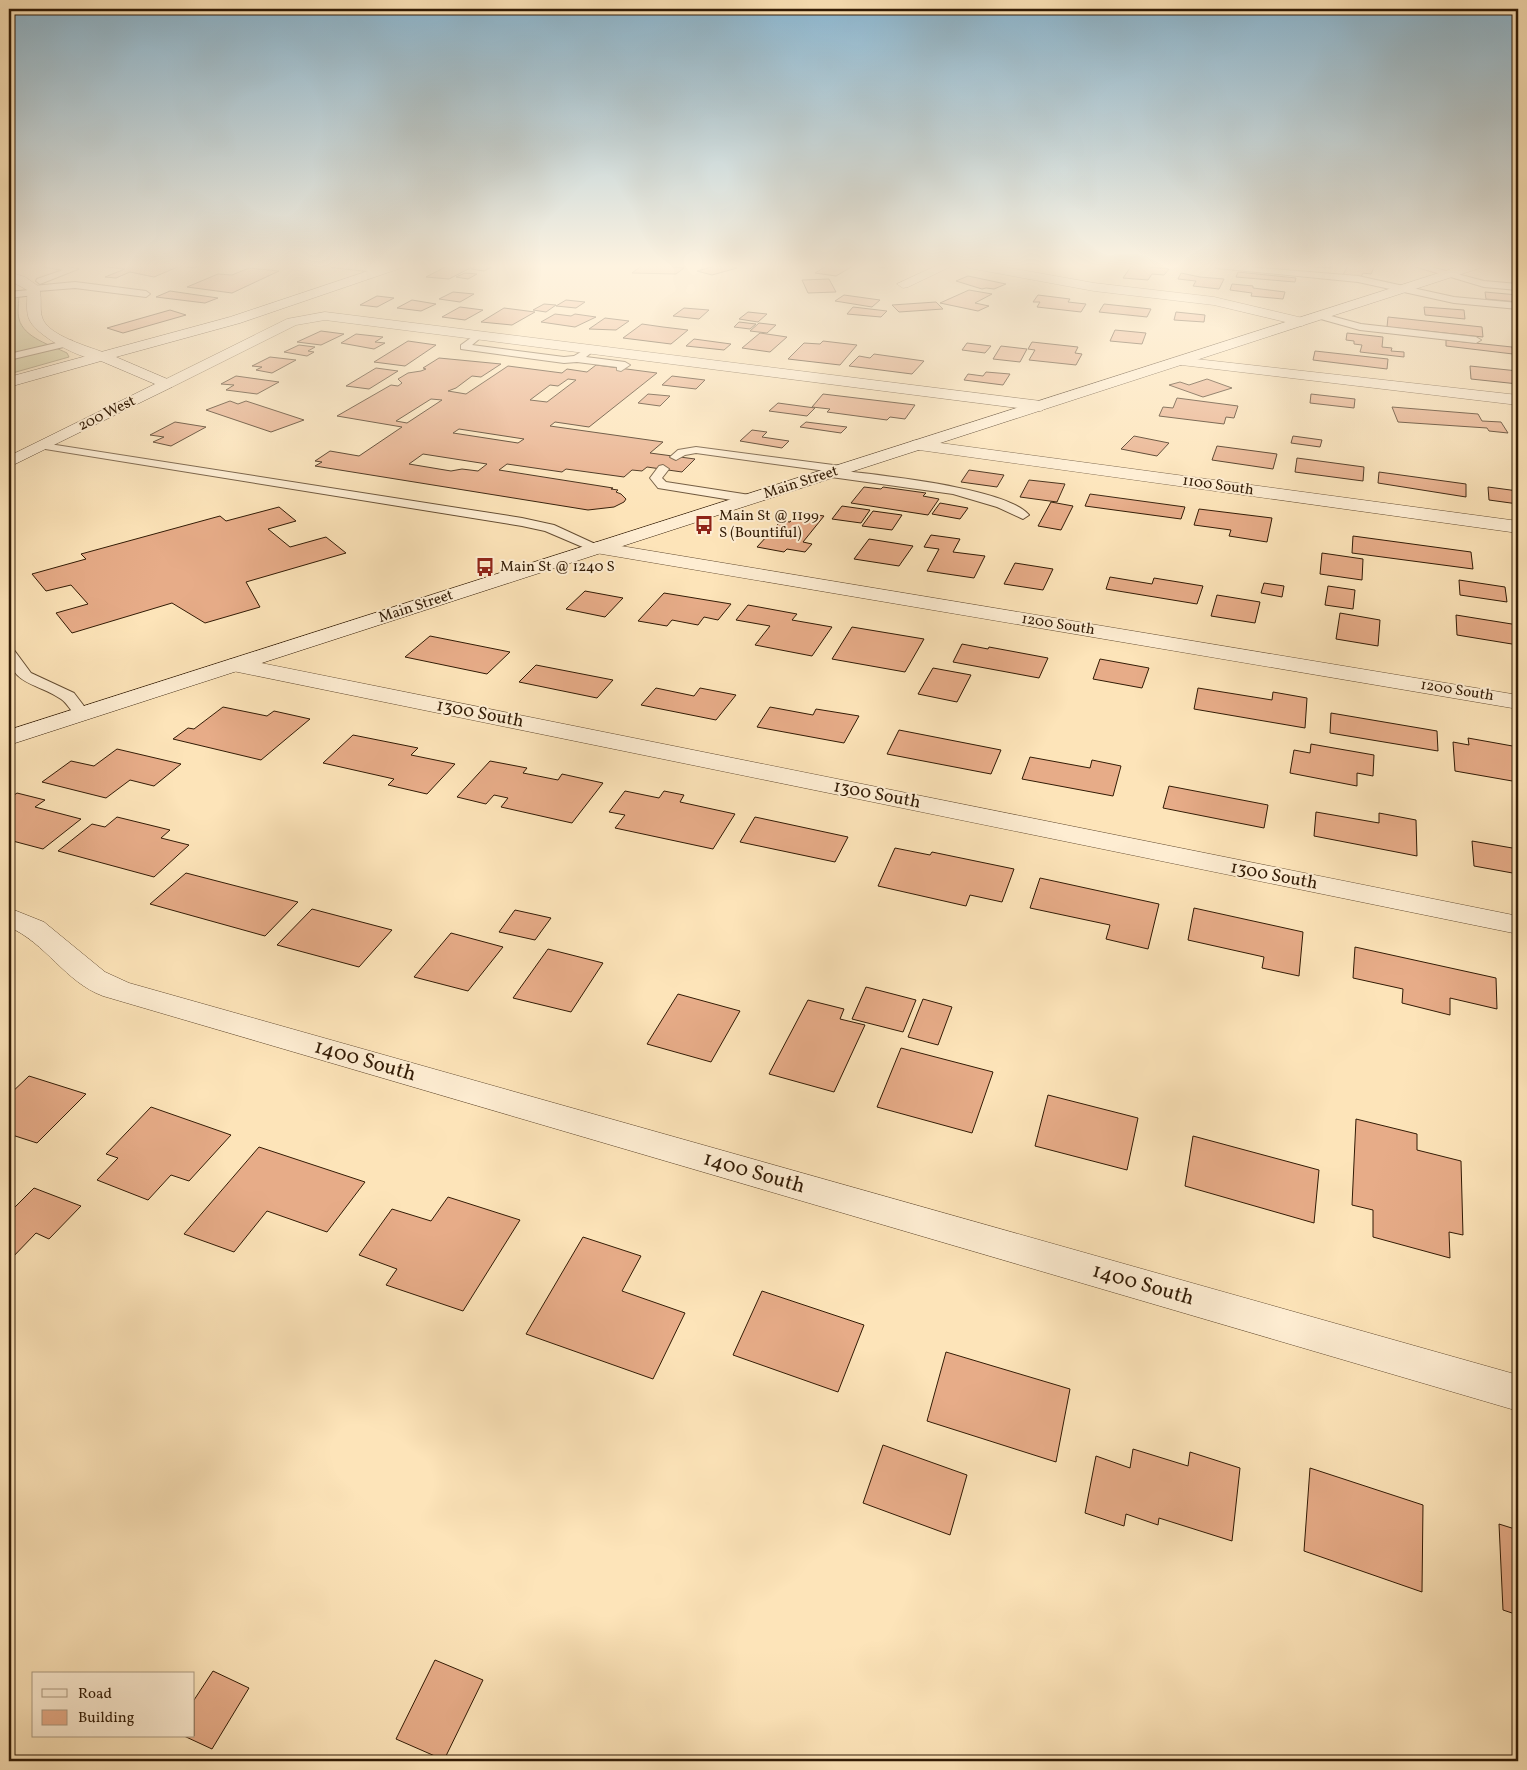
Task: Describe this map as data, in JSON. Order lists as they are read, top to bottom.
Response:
{
  "streets": {
    "street": [
      "200 West",
      "Main Street",
      "1100 South",
      "1200 South",
      "1300 South",
      "1400 South"
    ]
  },
  "crossings": [
    ["200 West", "Main Street"],
    ["Main Street", "1100 South"],
    ["Main Street", "1200 South"],
    ["Main Street", "1300 South"]
  ],
  "places": {
    "bus stop": ["Main St @ 1199 S (Bountiful)", "Main St @ 1240 S"]
  },
  "legend": ["Road", "Building"]
}
